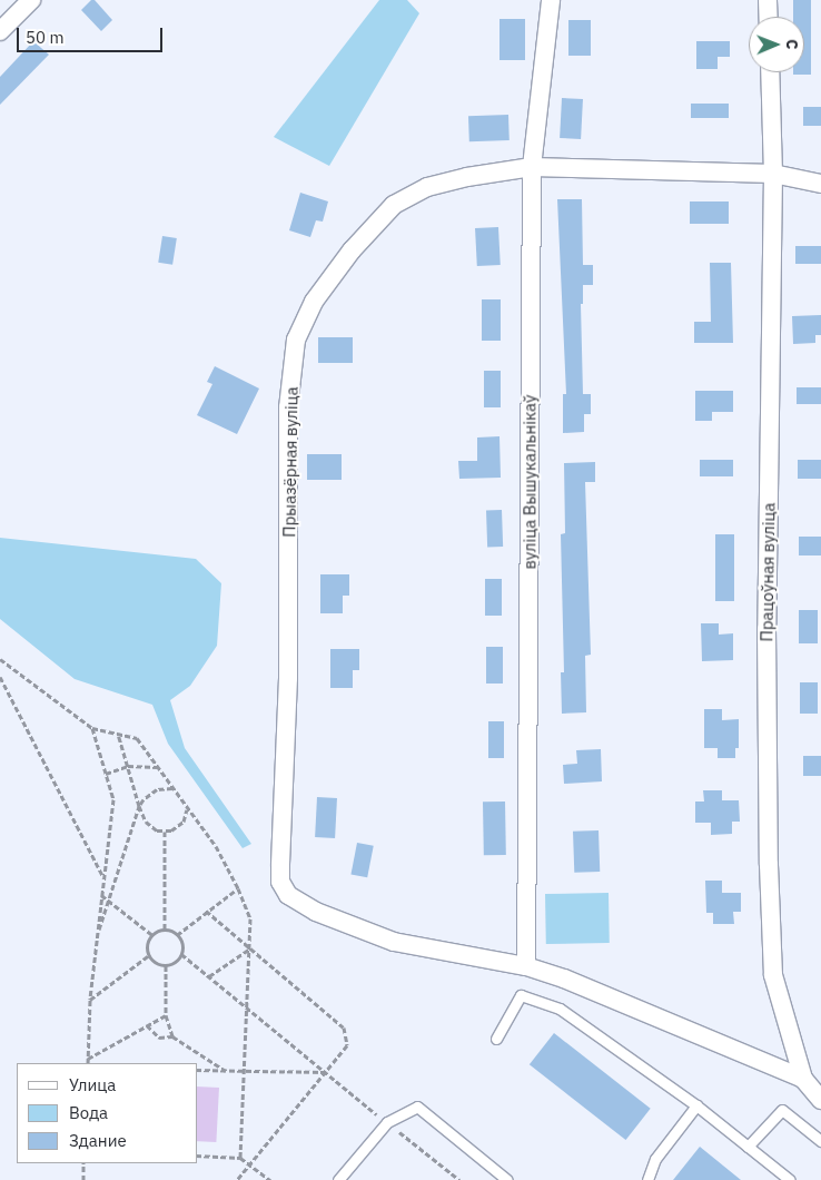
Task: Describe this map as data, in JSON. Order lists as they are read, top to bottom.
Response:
{
  "streets": {
    "street": ["Прыазёрная вуліца", "вуліца Вышукальнікаў", "Працоўная вуліца"]
  },
  "crossings": [
    ["Прыазёрная вуліца", "вуліца Вышукальнікаў"],
    ["Прыазёрная вуліца", "Працоўная вуліца"]
  ],
  "legend": ["Улица", "Вода", "Здание"],
  "scale_bar": "50 m",
  "north": "right"
}
